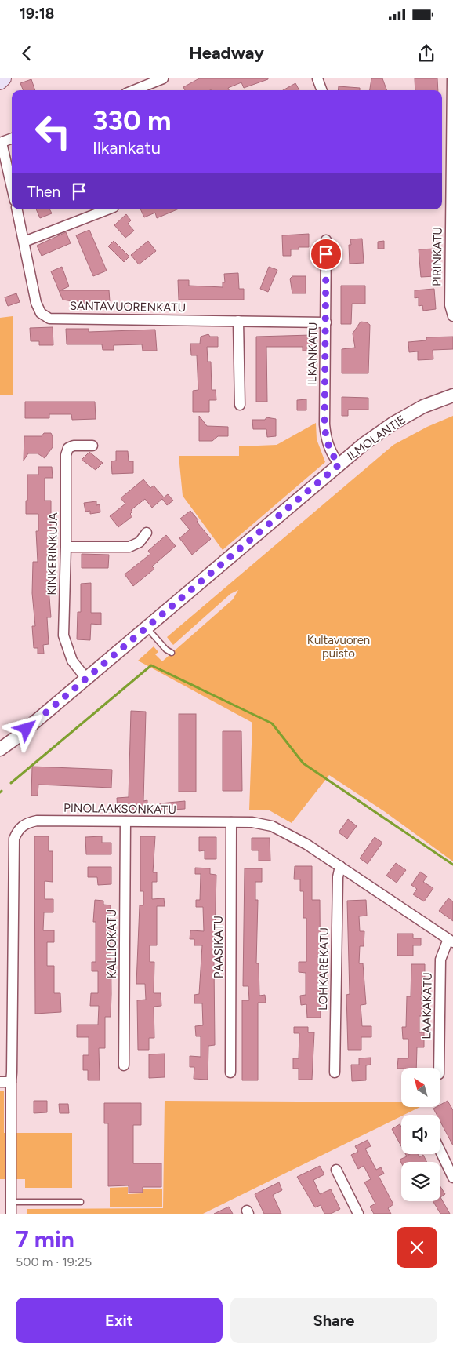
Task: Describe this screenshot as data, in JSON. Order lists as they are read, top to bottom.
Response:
{
  "streets": {
    "street": [
      "PIRINKATU",
      "SANTAVUORENKATU",
      "ILKANKATU",
      "ILMOLANTIE",
      "KINKERINKUJA",
      "PINOLAAKSONKATU",
      "KALLIOKATU",
      "PAASIKATU",
      "LOHKAREKATU",
      "LAAKAKATU"
    ]
  },
  "crossings": [
    ["SANTAVUORENKATU", "ILKANKATU"],
    ["ILKANKATU", "ILMOLANTIE"],
    ["ILMOLANTIE", "KINKERINKUJA"],
    ["PINOLAAKSONKATU", "KALLIOKATU"],
    ["PINOLAAKSONKATU", "PAASIKATU"],
    ["PINOLAAKSONKATU", "LOHKAREKATU"],
    ["PINOLAAKSONKATU", "LAAKAKATU"]
  ],
  "parks": ["Kultavuoren puisto"],
  "north": "top left",
  "page": {
    "status": "19:18",
    "header": "Headway",
    "turn": ["330 m", "Ilkankatu"],
    "then": "Then",
    "heading": ["7 min", "500 m · 19:25"],
    "buttons": ["Exit", "Share"]
  }
}
